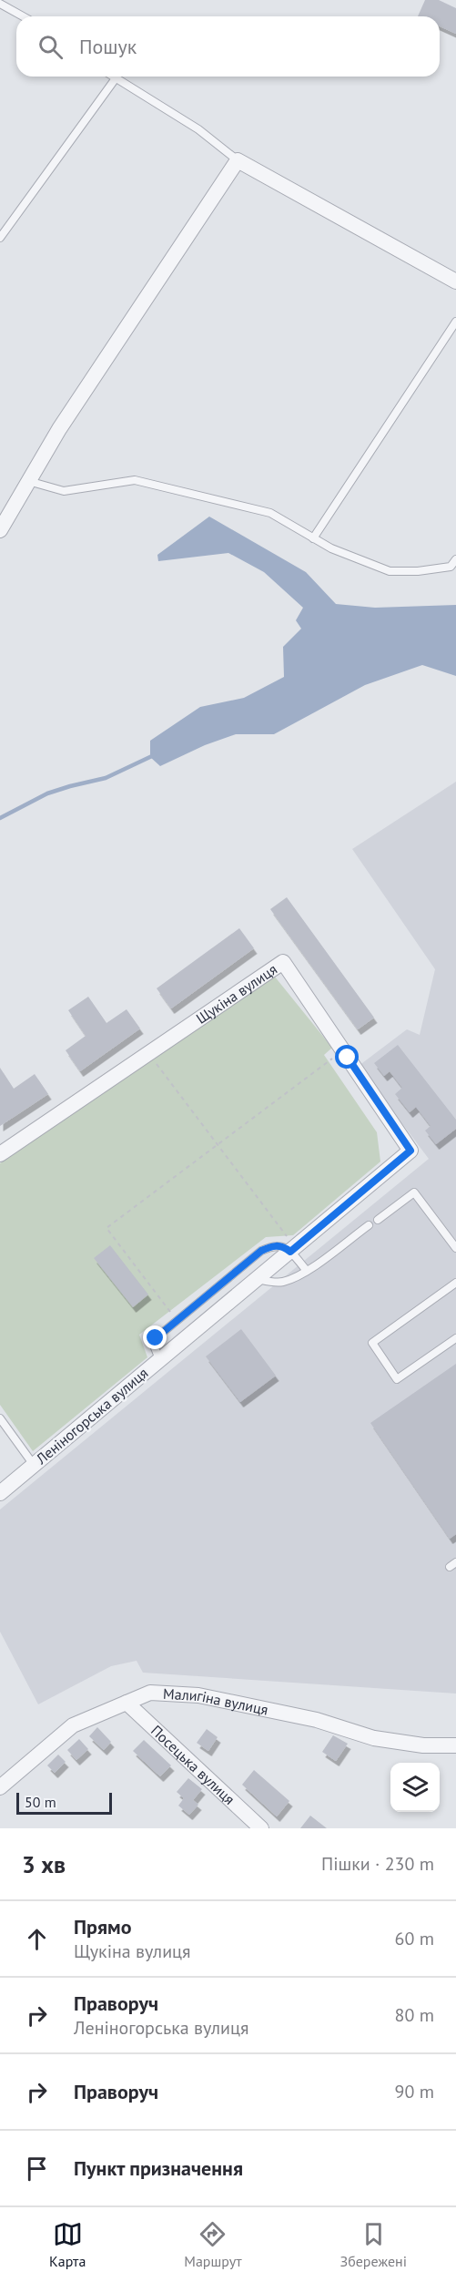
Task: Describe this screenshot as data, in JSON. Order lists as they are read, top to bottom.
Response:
{
  "streets": {
    "street": [
      "Щукіна вулиця",
      "Леніногорська вулиця",
      "Малигіна вулиця",
      "Посецька вулиця"
    ]
  },
  "crossings": [
    ["Щукіна вулиця", "Леніногорська вулиця"],
    ["Малигіна вулиця", "Посецька вулиця"]
  ],
  "scale_bar": "50 m",
  "page": {
    "search": "Пошук",
    "scale": "50 m",
    "heading": ["3 хв", "Пішки · 230 m"],
    "list": [
      ["Прямо", "Щукіна вулиця", "60 m"],
      ["Праворуч", "Леніногорська вулиця", "80 m"],
      ["Праворуч", "90 m"],
      "Пункт призначення"
    ],
    "nav": ["Карта", "Маршрут", "Збережені"]
  }
}
